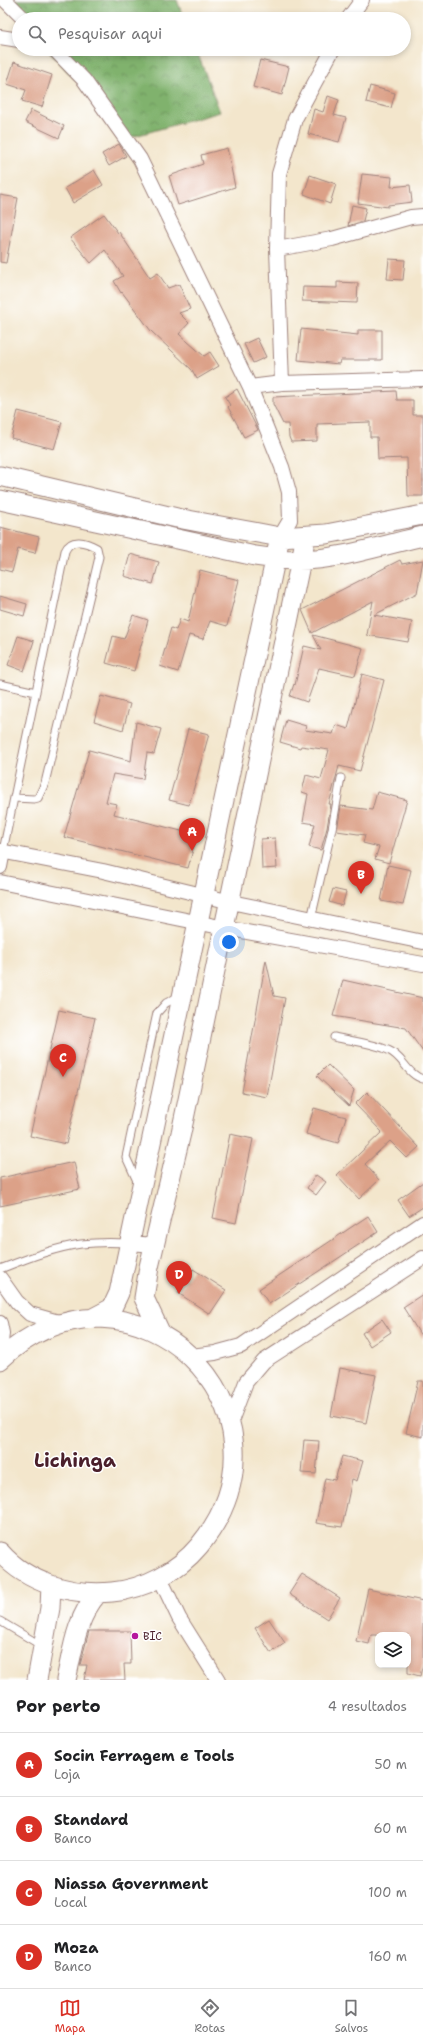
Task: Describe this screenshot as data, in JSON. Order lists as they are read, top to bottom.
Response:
{
  "districts": ["Lichinga"],
  "places": ["BIC"],
  "page": {
    "search": "Pesquisar aqui",
    "pins": [
      "A",
      "B",
      "C",
      "D"
    ],
    "heading": ["Por perto", "4 resultados"],
    "list": [
      {
        "mark": "A",
        "name": "Socin Ferragem e Tools",
        "note": "Loja",
        "value": "50 m"
      },
      {
        "mark": "B",
        "name": "Standard",
        "note": "Banco",
        "value": "60 m"
      },
      {
        "mark": "C",
        "name": "Niassa Government",
        "note": "Local",
        "value": "100 m"
      },
      {
        "mark": "D",
        "name": "Moza",
        "note": "Banco",
        "value": "160 m"
      }
    ],
    "nav": ["Mapa", "Rotas", "Salvos"]
  }
}
